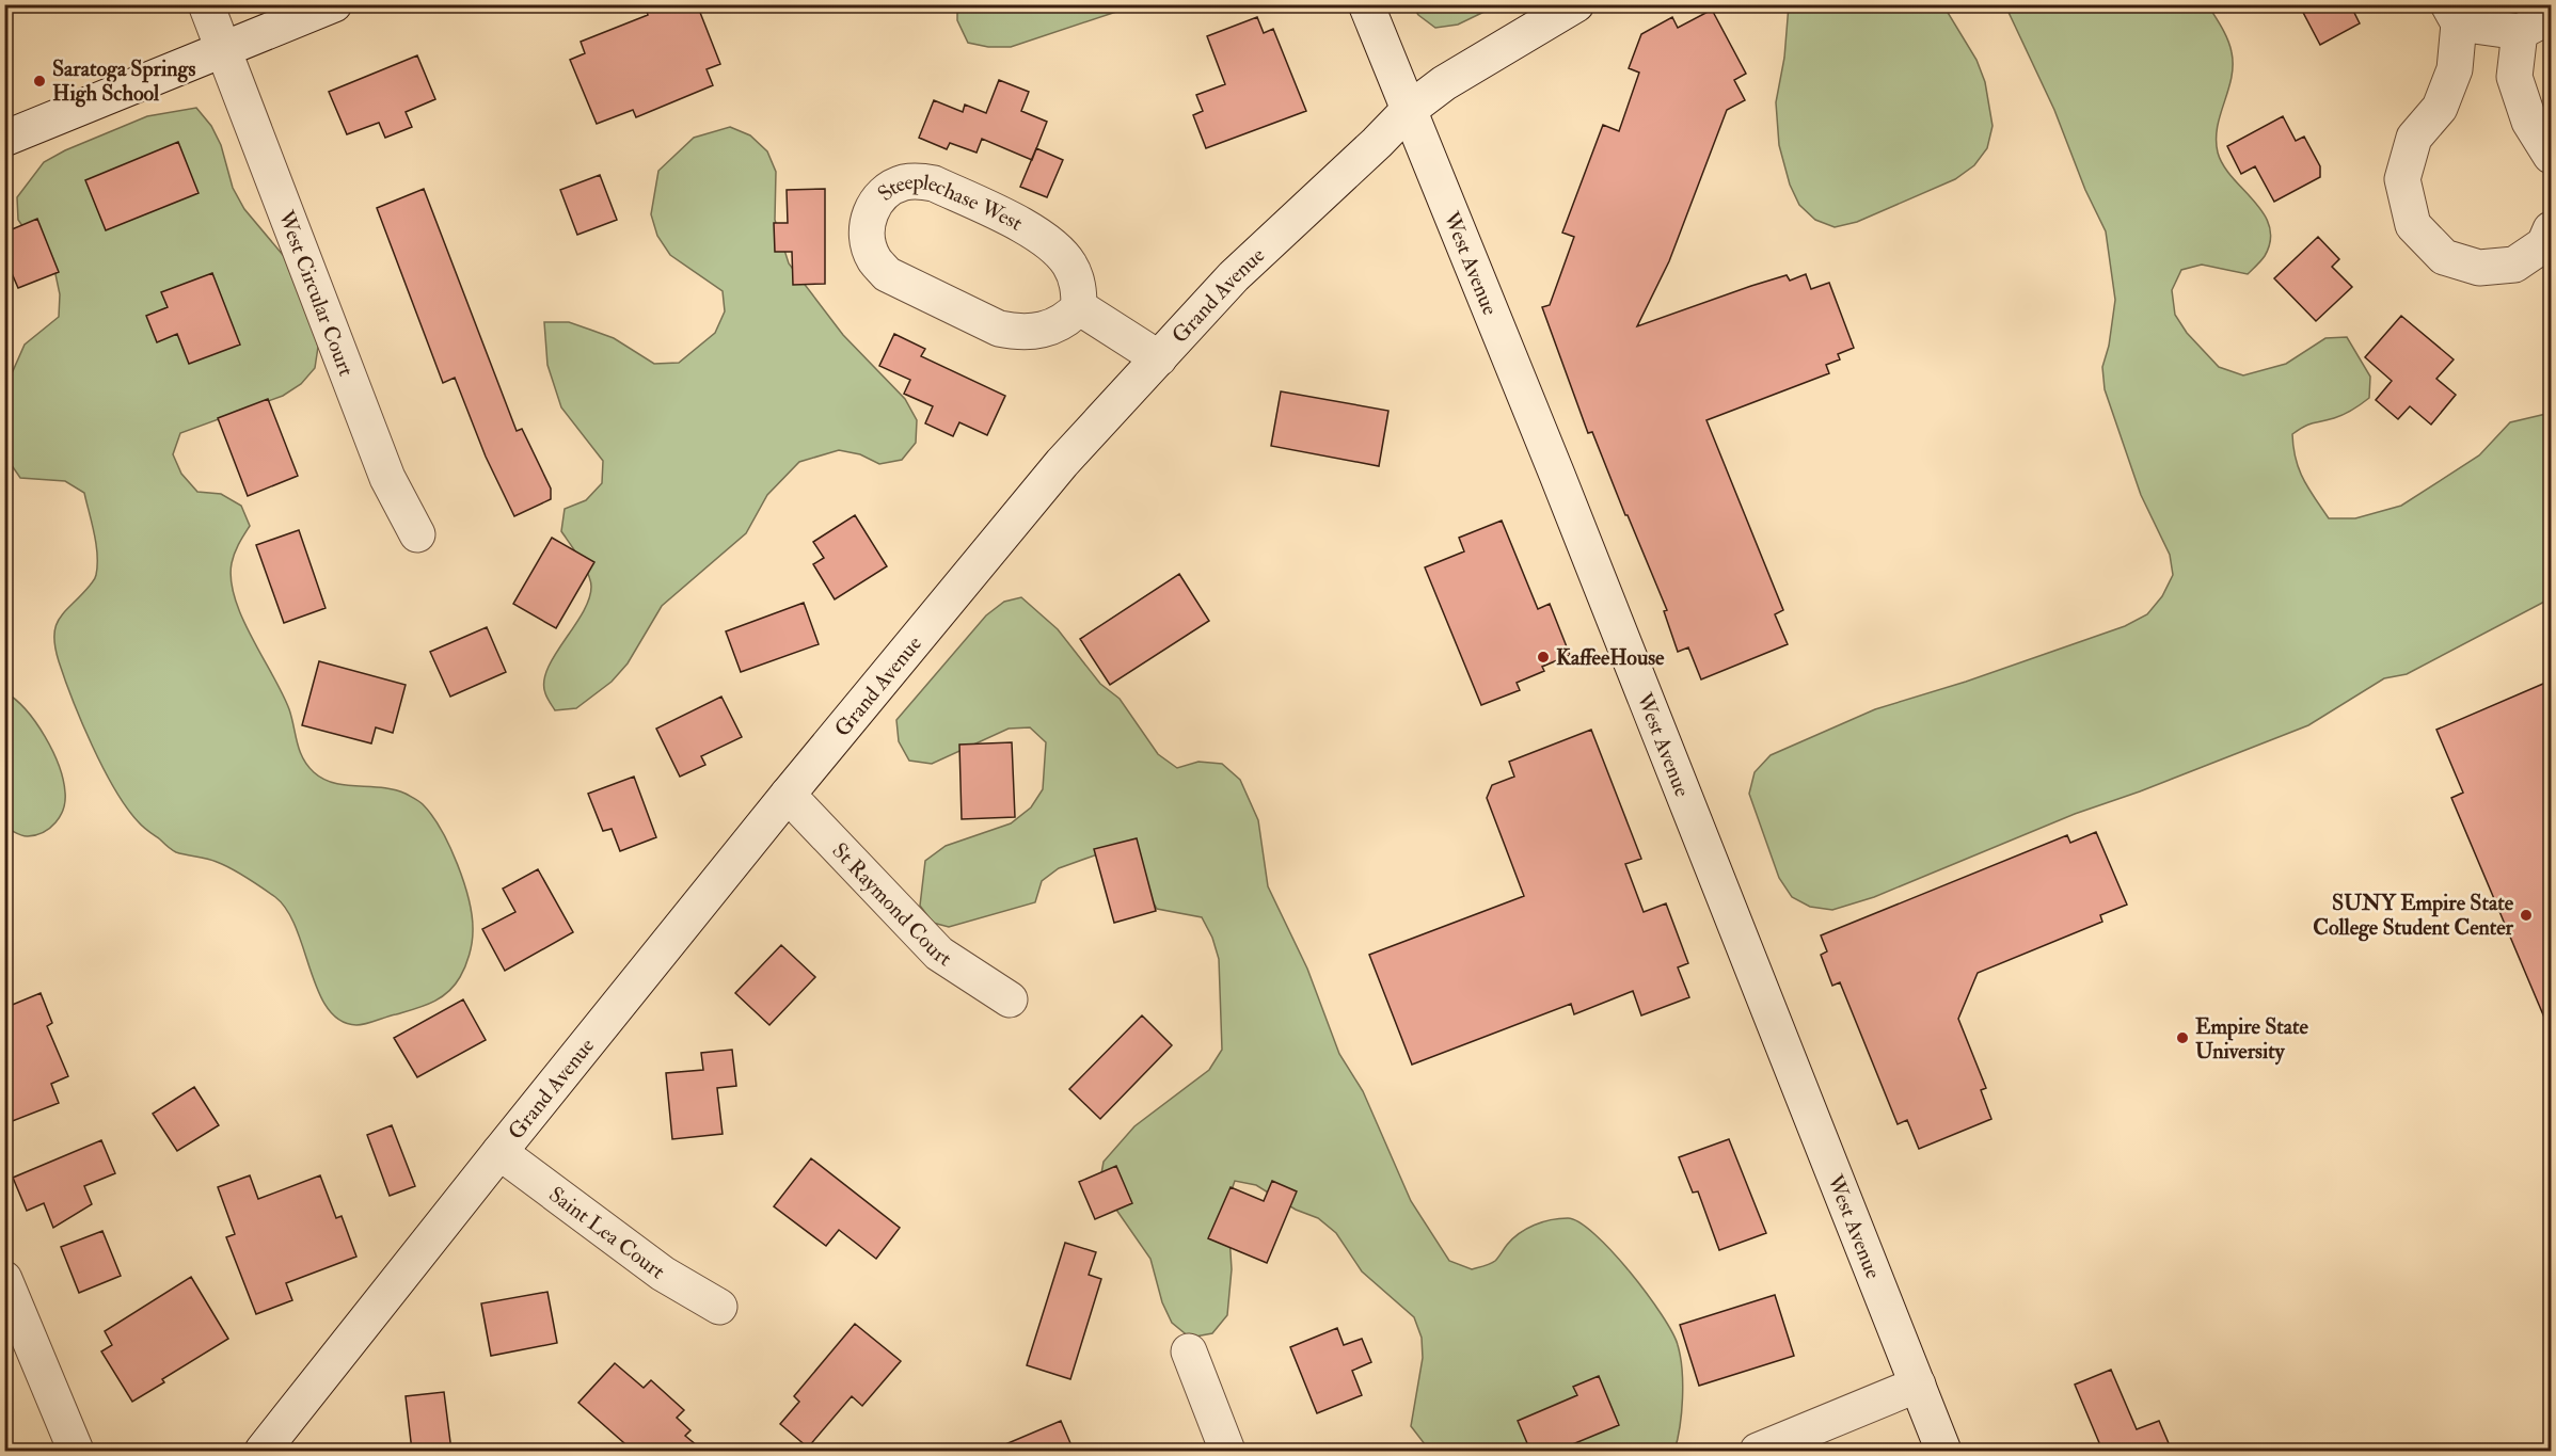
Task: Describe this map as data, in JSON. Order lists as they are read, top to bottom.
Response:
{
  "streets": {
    "street": [
      "Steeplechase West",
      "West Avenue",
      "West Circular Court",
      "Grand Avenue",
      "St Raymond Court",
      "Saint Lea Court"
    ]
  },
  "crossings": [
    ["West Avenue", "Grand Avenue"],
    ["Grand Avenue", "St Raymond Court"],
    ["Grand Avenue", "Saint Lea Court"]
  ],
  "places": [
    "Saratoga Springs High School",
    "KaffeeHouse",
    "SUNY Empire State College Student Center",
    "Empire State University"
  ]
}
